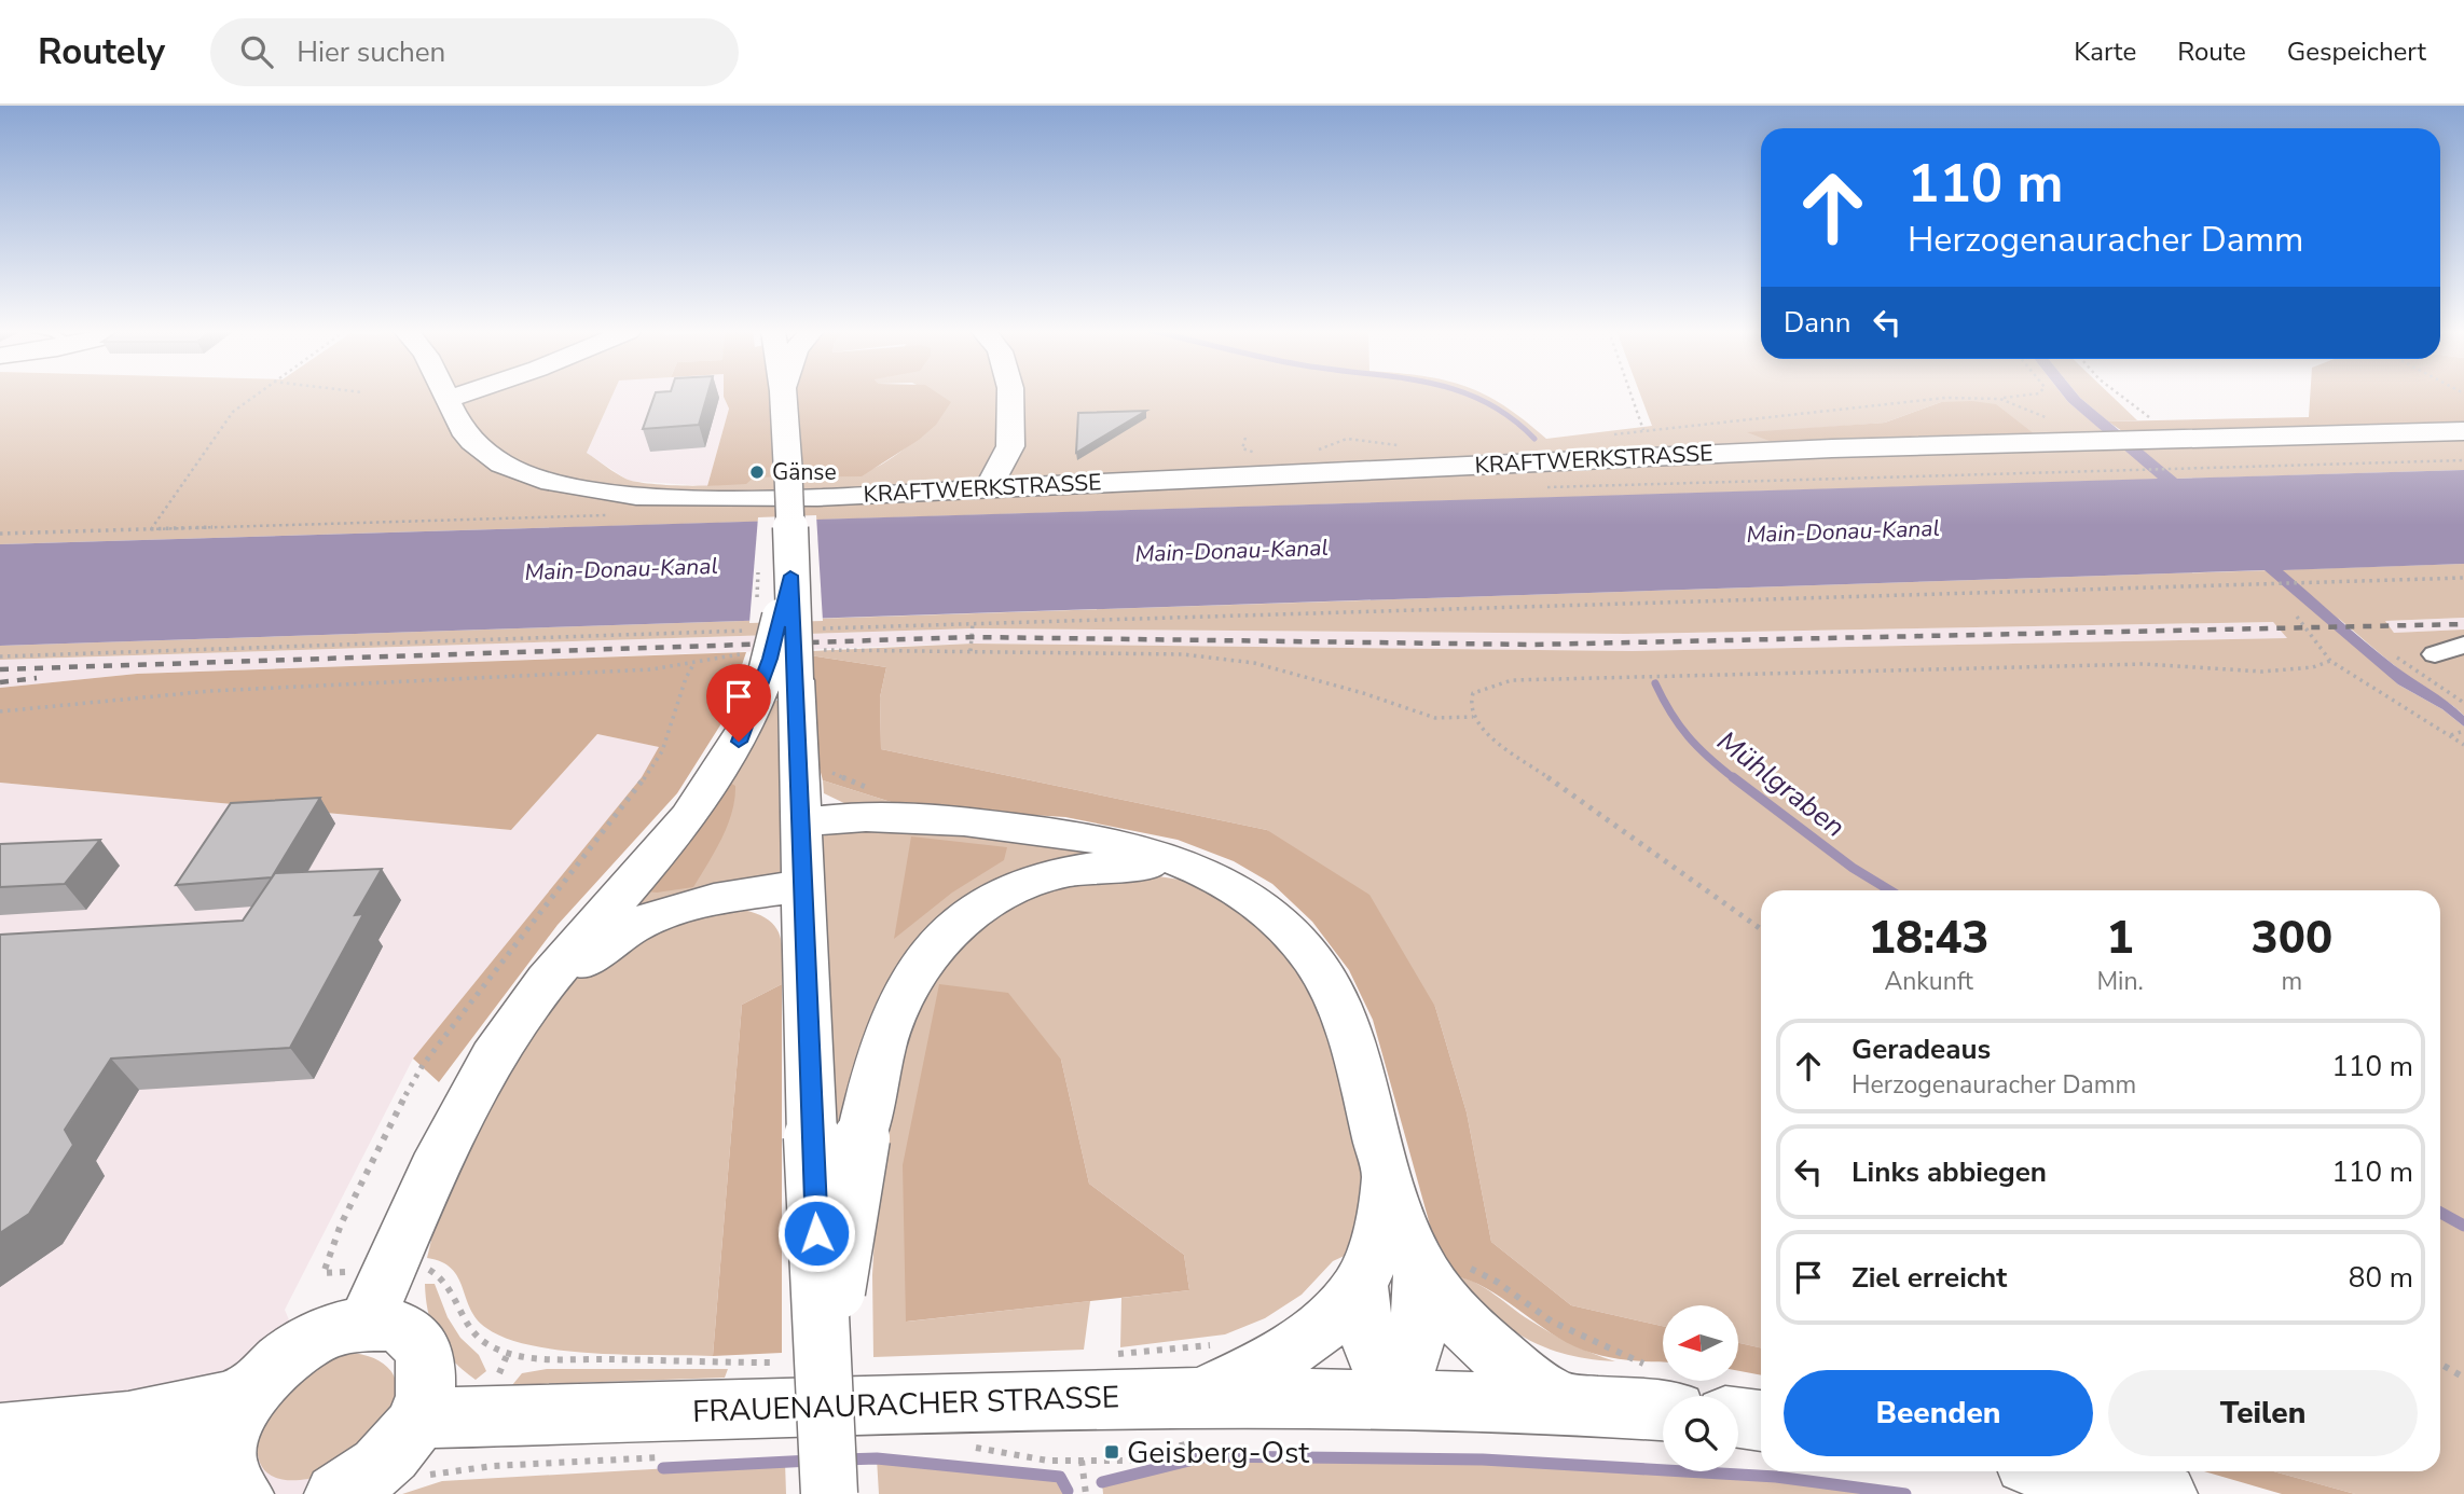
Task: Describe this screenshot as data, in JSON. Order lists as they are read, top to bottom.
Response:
{
  "streets": {
    "main road": ["KRAFTWERKSTRASSE", "FRAUENAURACHER STRASSE"]
  },
  "water": ["Main-Donau-Kanal", "Mühlgraben"],
  "places": {
    "other": ["Gänse"],
    "transit": ["Geisberg-Ost"]
  },
  "north": "left",
  "page": {
    "header": "Routely",
    "search": "Hier suchen",
    "nav": ["Karte", "Route", "Gespeichert"],
    "turn": ["110 m", "Herzogenauracher Damm"],
    "then": "Dann",
    "eta": [
      "18:43",
      "Ankunft",
      "1",
      "Min.",
      "300",
      "m"
    ],
    "list": [
      {
        "name": "Geradeaus",
        "note": "Herzogenauracher Damm",
        "value": "110 m"
      },
      {
        "name": "Links abbiegen",
        "value": "110 m"
      },
      {
        "name": "Ziel erreicht",
        "value": "80 m"
      }
    ],
    "buttons": ["Beenden", "Teilen"]
  }
}
